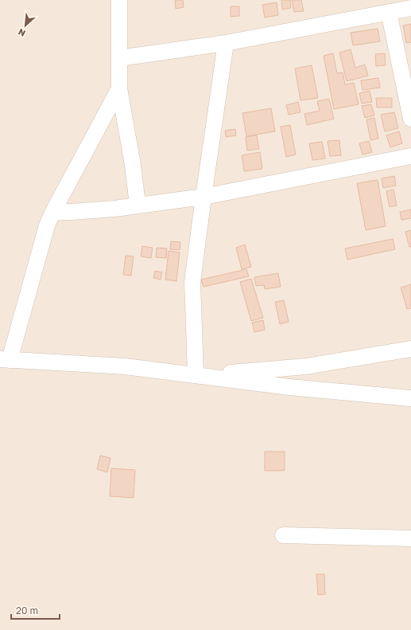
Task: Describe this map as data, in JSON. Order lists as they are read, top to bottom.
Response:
{
  "scale_bar": "20 m",
  "north": "bottom left"
}
